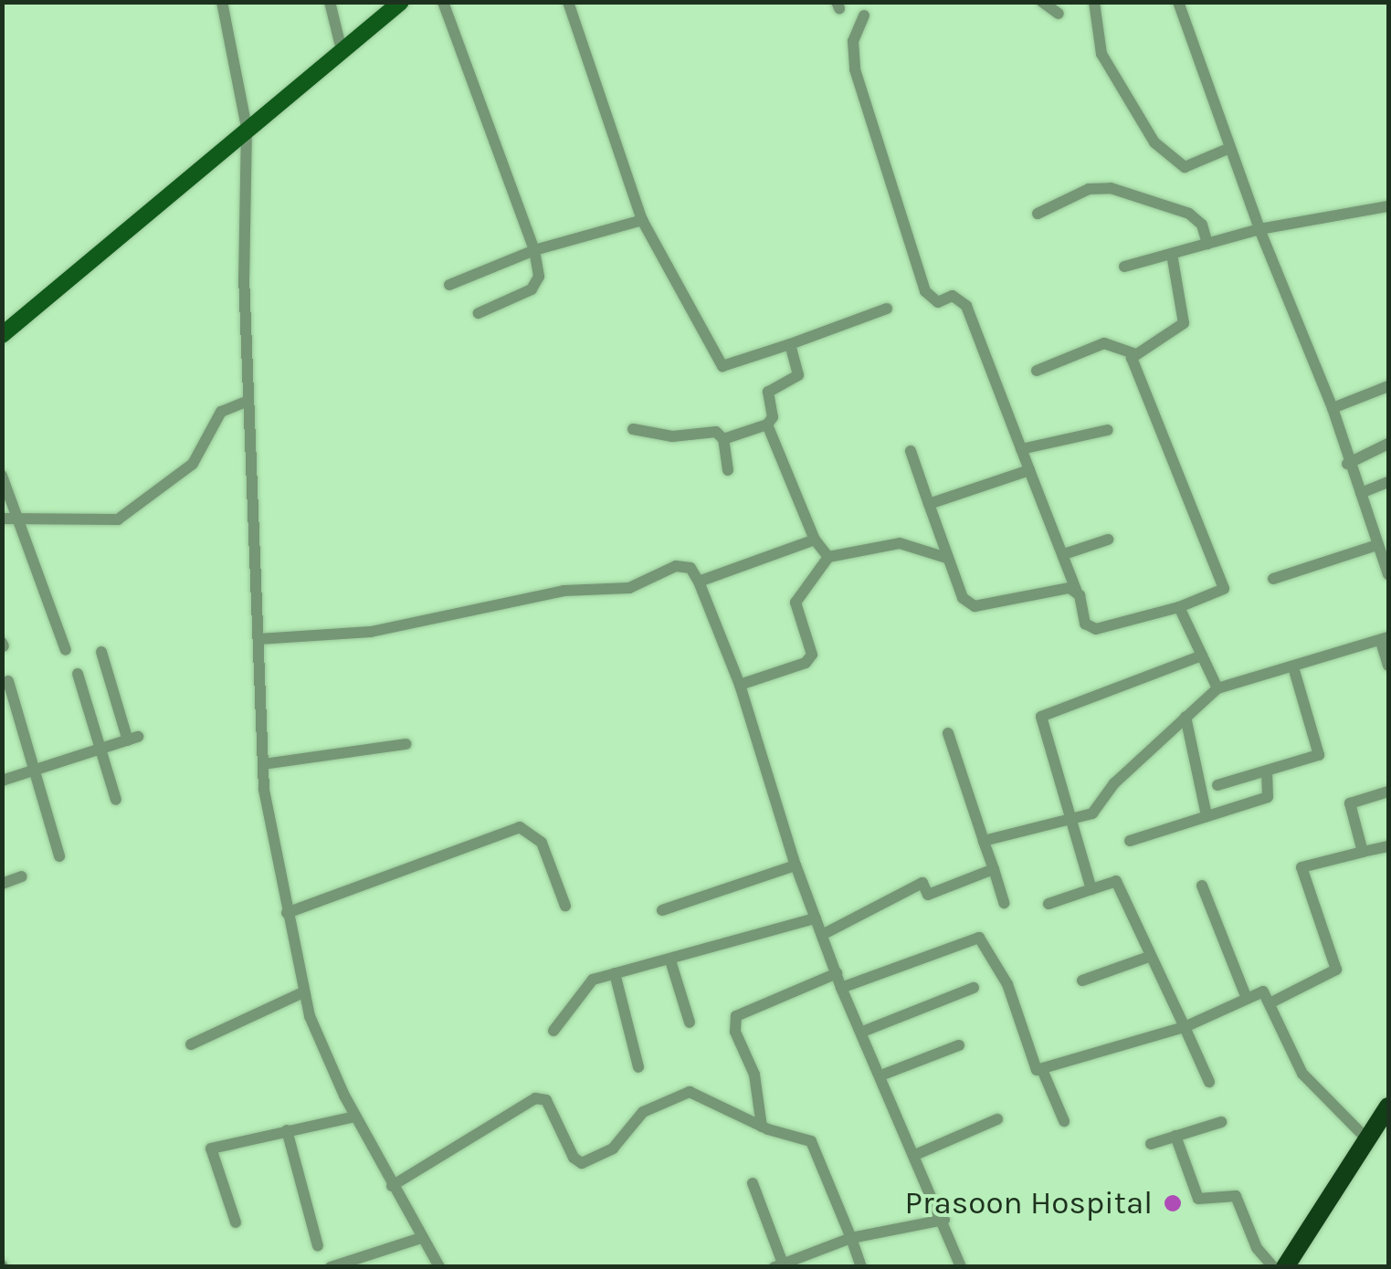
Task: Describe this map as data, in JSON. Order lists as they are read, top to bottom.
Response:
{
  "places": ["Prasoon Hospital"]
}
